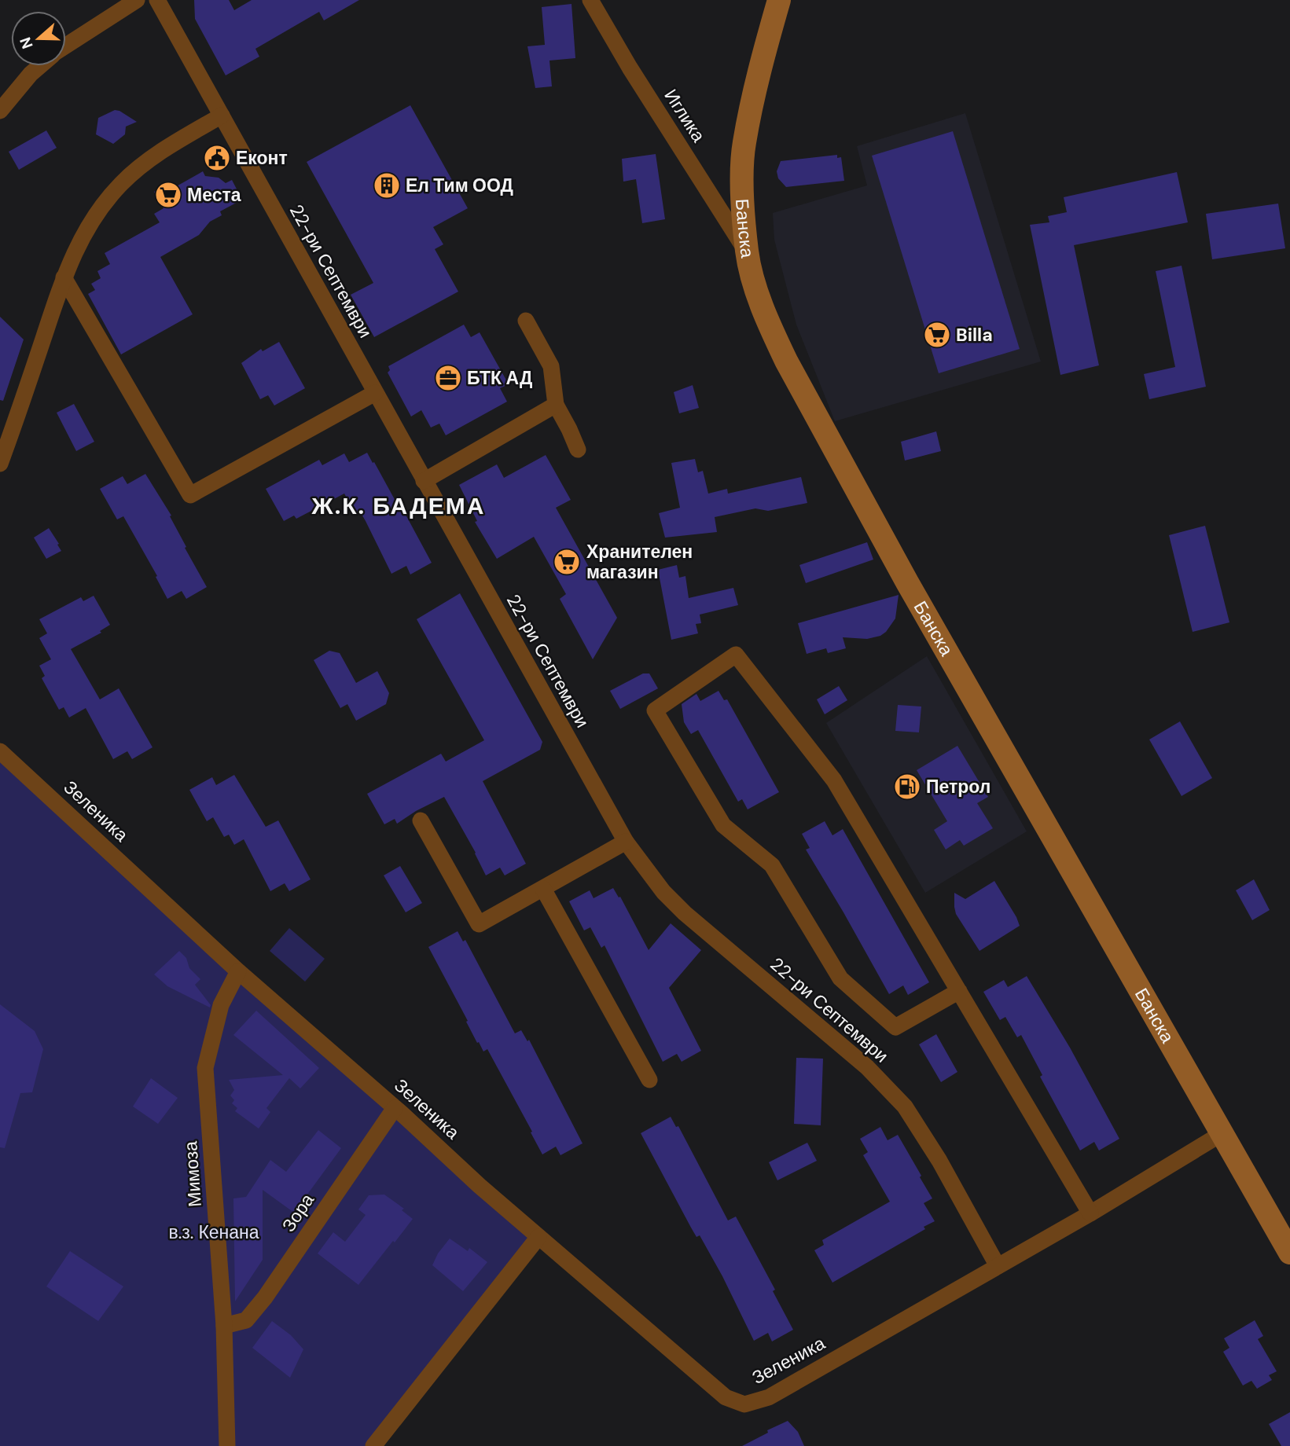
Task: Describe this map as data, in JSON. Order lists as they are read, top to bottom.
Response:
{
  "streets": {
    "street": [
      "Иглика",
      "Банска",
      "22-ри Септември",
      "Зеленика",
      "Мимоза",
      "Зора"
    ]
  },
  "crossings": [
    ["Иглика", "Банска"],
    ["Банска", "Зеленика"],
    ["22-ри Септември", "Зеленика"],
    ["Зеленика", "Мимоза"],
    ["Зеленика", "Зора"],
    ["Мимоза", "Зора"]
  ],
  "districts": ["Ж.К. БАДЕМА"],
  "parks": ["в.з. Кенана"],
  "places": {
    "public building": ["Еконт"],
    "building": ["Ел Тим ООД"],
    "supermarket": ["Места", "Billa", "Хранителен магазин"],
    "office": ["БТК АД"],
    "fuel station": ["Петрол"]
  },
  "north": "left"
}
